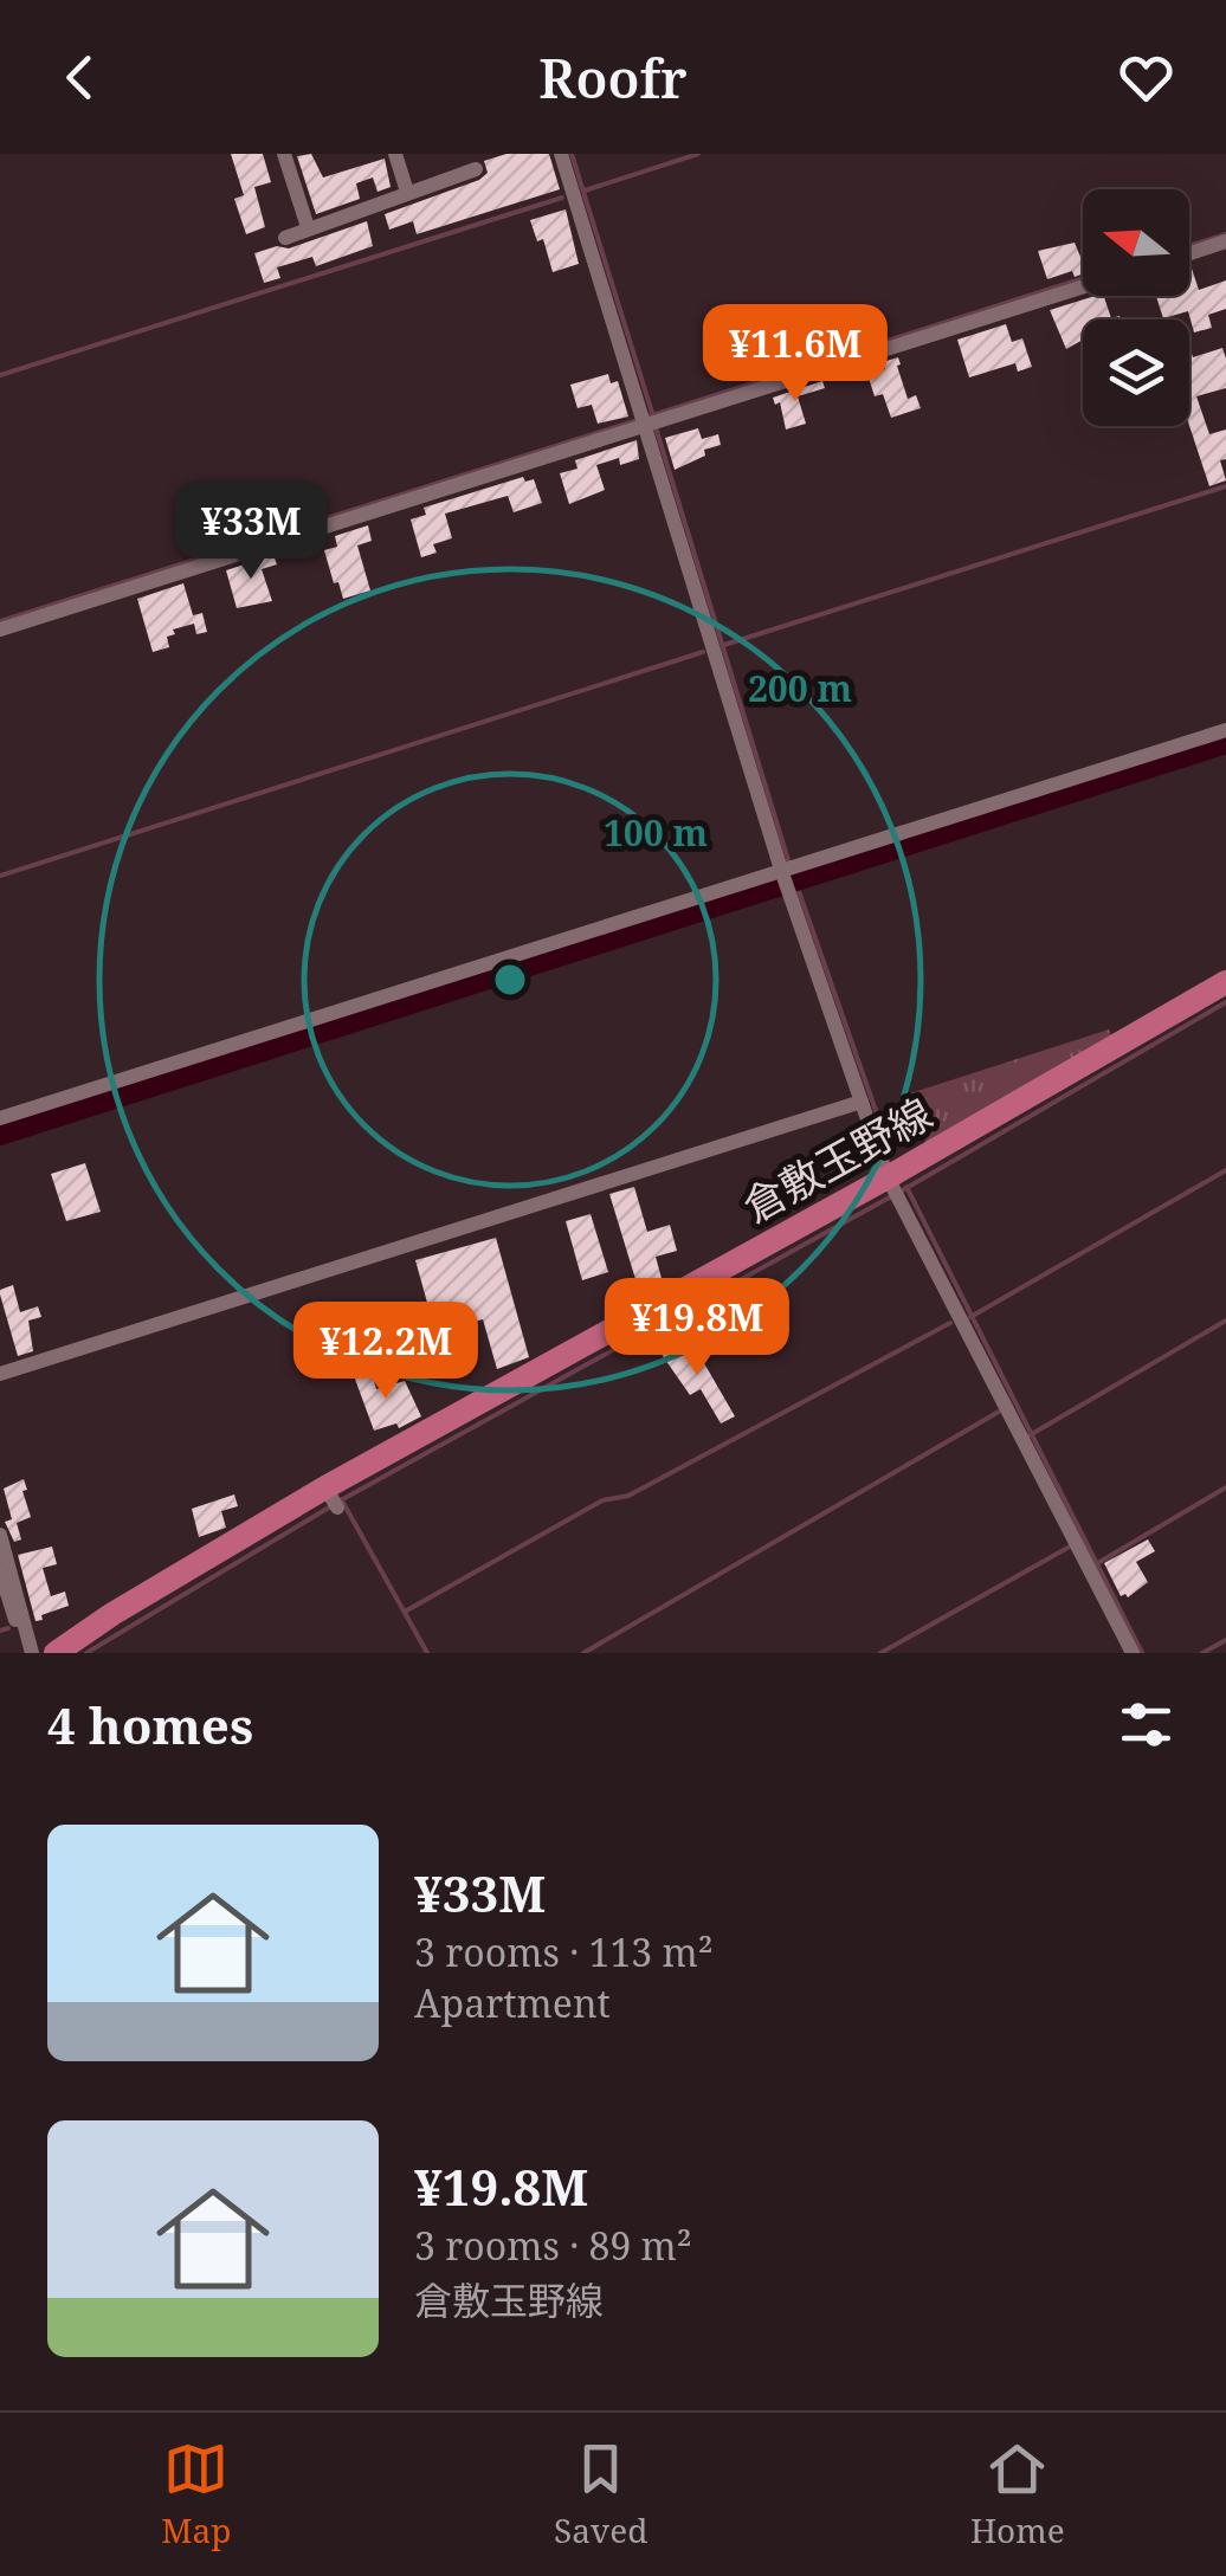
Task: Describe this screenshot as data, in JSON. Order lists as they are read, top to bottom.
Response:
{
  "streets": {
    "main road": ["倉敷玉野線"]
  },
  "north": "left",
  "page": {
    "header": "Roofr",
    "price": [
      "¥11.6M",
      "¥33M",
      "¥19.8M",
      "¥12.2M"
    ],
    "heading": "4 homes",
    "list": [
      {
        "name": "¥33M",
        "note": "3 rooms · 113 m² · Apartment"
      },
      {
        "name": "¥19.8M",
        "note": "3 rooms · 89 m² · 倉敷玉野線"
      }
    ],
    "tabs": ["Map", "Saved", "Home"]
  },
  "rings": ["200 m", "100 m"]
}
